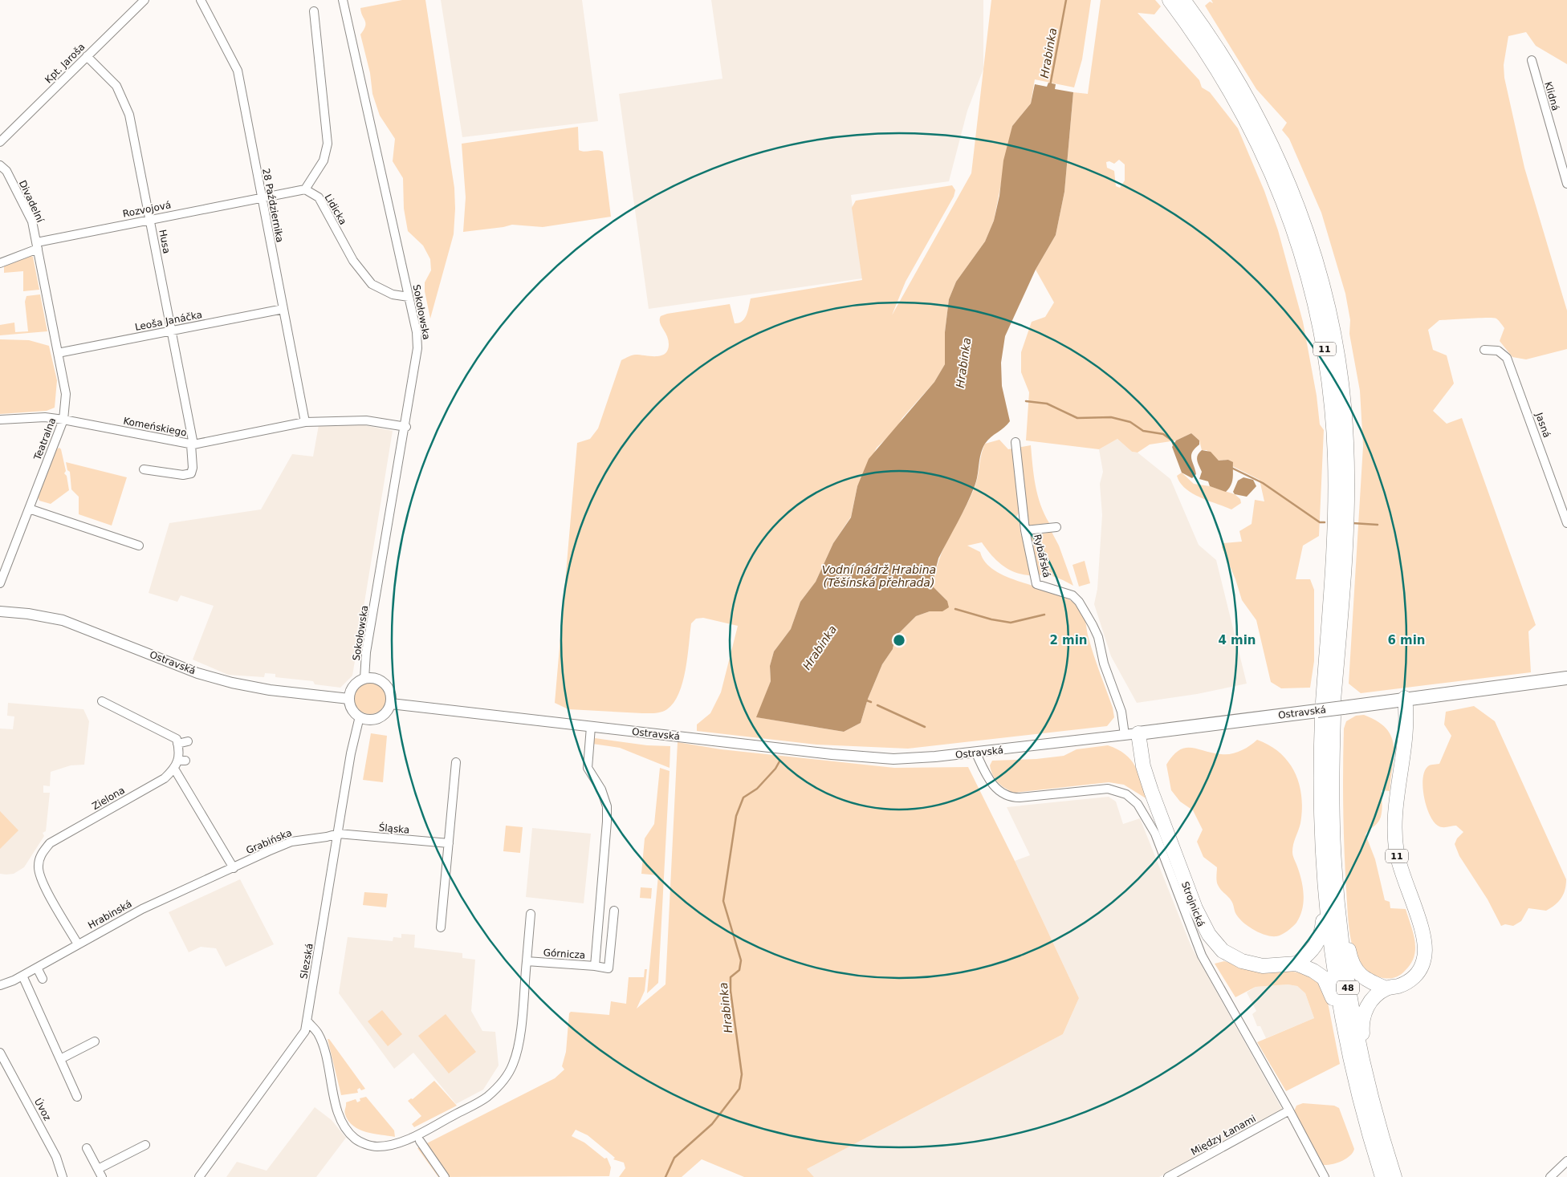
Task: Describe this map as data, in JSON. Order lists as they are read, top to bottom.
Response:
{
  "streets": {
    "highway": ["11", "48"],
    "main road": ["Ostravská"],
    "street": [
      "Kpt. Jaroša",
      "Klidná",
      "Divadelní",
      "28 Października",
      "Rozvojová",
      "Lidicka",
      "Husa",
      "Sokołowska",
      "Leoša Janáčka",
      "Jasná",
      "Komeńskiego",
      "Teatralna",
      "Rybářská",
      "Zielona",
      "Śląska",
      "Grabińska",
      "Strojnická",
      "Hrabinská",
      "Górnicza",
      "Slezská",
      "Úvoz",
      "Między Łanami"
    ]
  },
  "crossings": [
    ["Kpt. Jaroša", "Husa"],
    ["Divadelní", "Rozvojová"],
    ["Divadelní", "Teatralna"],
    ["28 Października", "Rozvojová"],
    ["28 Października", "Leoša Janáčka"],
    ["28 Października", "Komeńskiego"],
    ["Rozvojová", "Lidicka"],
    ["Rozvojová", "Husa"],
    ["Rozvojová", "Teatralna"],
    ["Lidicka", "Sokołowska"],
    ["Husa", "Leoša Janáčka"],
    ["Husa", "Komeńskiego"],
    ["Sokołowska", "Komeńskiego"],
    ["Sokołowska", "Ostravská"],
    ["Sokołowska", "Slezská"],
    ["Leoša Janáčka", "Teatralna"],
    ["11", "Ostravská"],
    ["11", "48"],
    ["Komeńskiego", "Teatralna"],
    ["Rybářská", "Ostravská"],
    ["Ostravská", "Strojnická"],
    ["Ostravská", "Górnicza"],
    ["Ostravská", "Slezská"],
    ["Zielona", "Hrabinská"],
    ["Śląska", "Grabińska"],
    ["Śląska", "Slezská"],
    ["Grabińska", "Hrabinská"],
    ["Grabińska", "Slezská"],
    ["Strojnická", "Między Łanami"]
  ],
  "water": ["Hrabinka", "Vodní nádrž Hrabina (Těšínská přehrada)"],
  "rings": ["2 min", "4 min", "6 min"]
}
